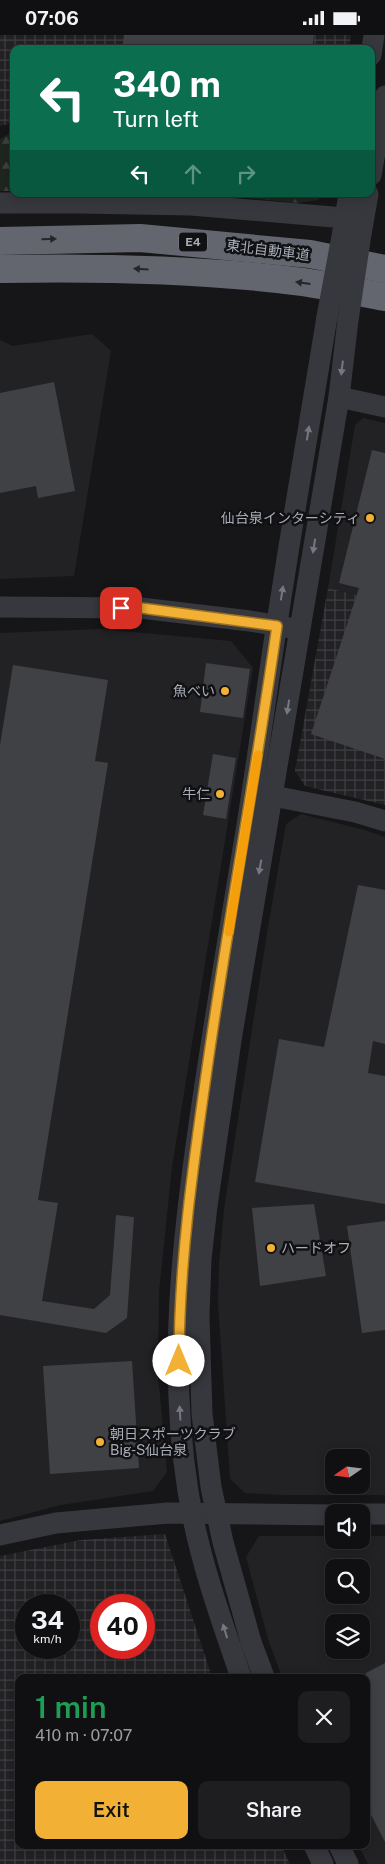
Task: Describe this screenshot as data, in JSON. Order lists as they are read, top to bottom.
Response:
{
  "streets": {
    "highway": ["E4", "東北自動車道"]
  },
  "places": [
    "仙台泉インターシティ",
    "魚べい",
    "牛仁",
    "ハードオフ",
    "朝日スポーツクラブ Big-S仙台泉"
  ],
  "north": "left",
  "page": {
    "status": "07:06",
    "turn": ["340 m", "Turn left"],
    "speed": "34 km/h",
    "limit": "40",
    "heading": ["1 min", "410 m · 07:07"],
    "buttons": ["Exit", "Share"]
  }
}
